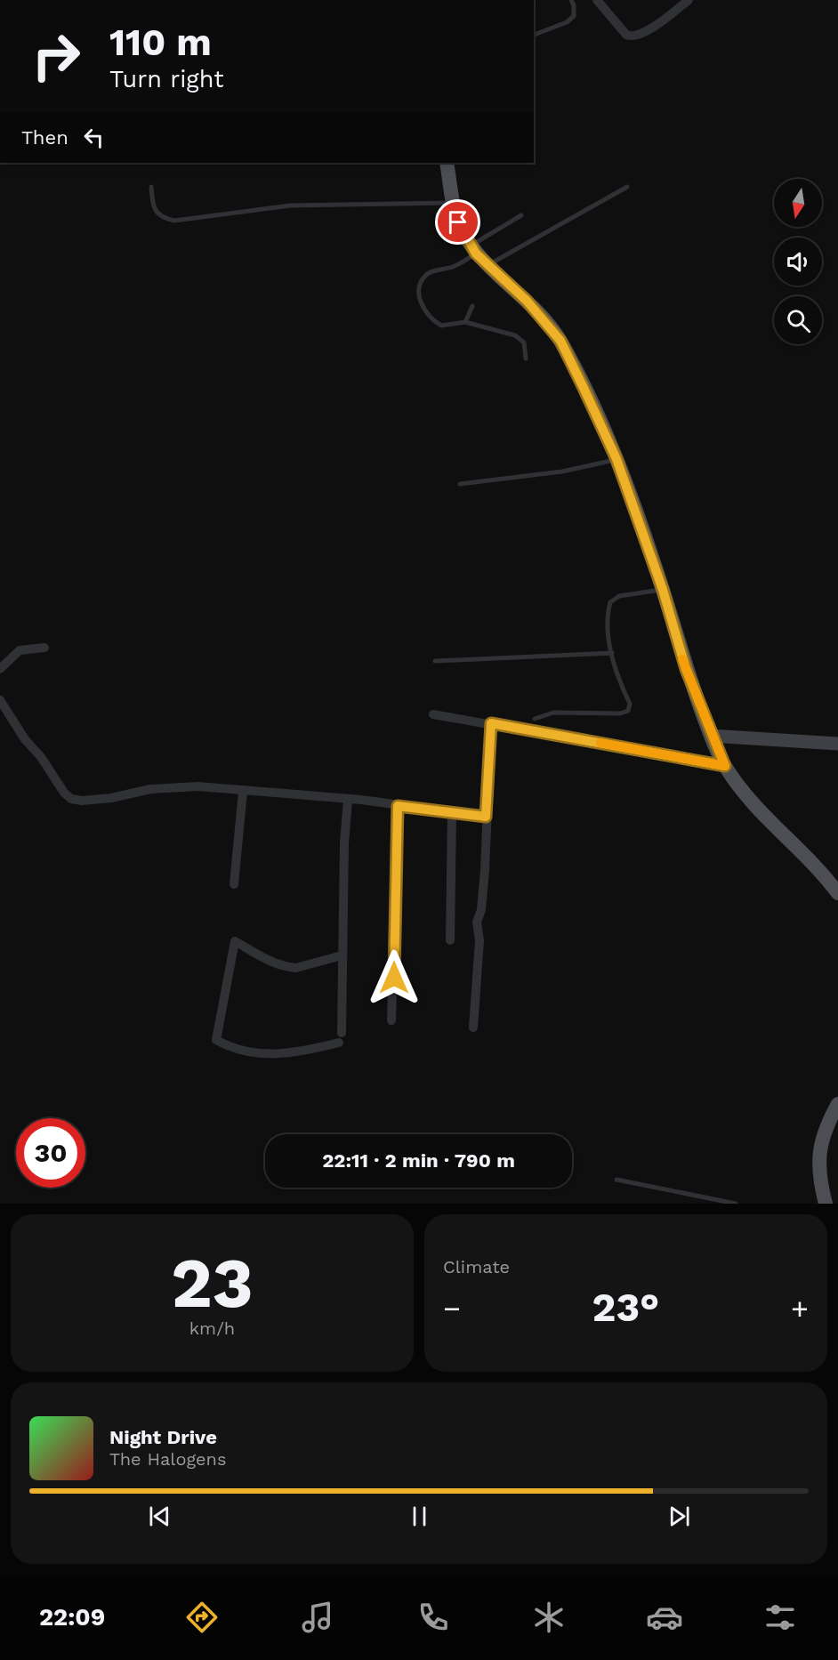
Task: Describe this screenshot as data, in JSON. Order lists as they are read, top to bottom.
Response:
{
  "north": "bottom",
  "page": {
    "turn": ["110 m", "Turn right"],
    "then": "Then",
    "limit": "30",
    "trip": "22:11 · 2 min · 790 m",
    "tile": [
      ["23", "km/h"],
      "Climate"
    ],
    "heat": ["−", "23°", "+"],
    "song": ["Night Drive", "The Halogens"],
    "tabs": "22:09"
  }
}
